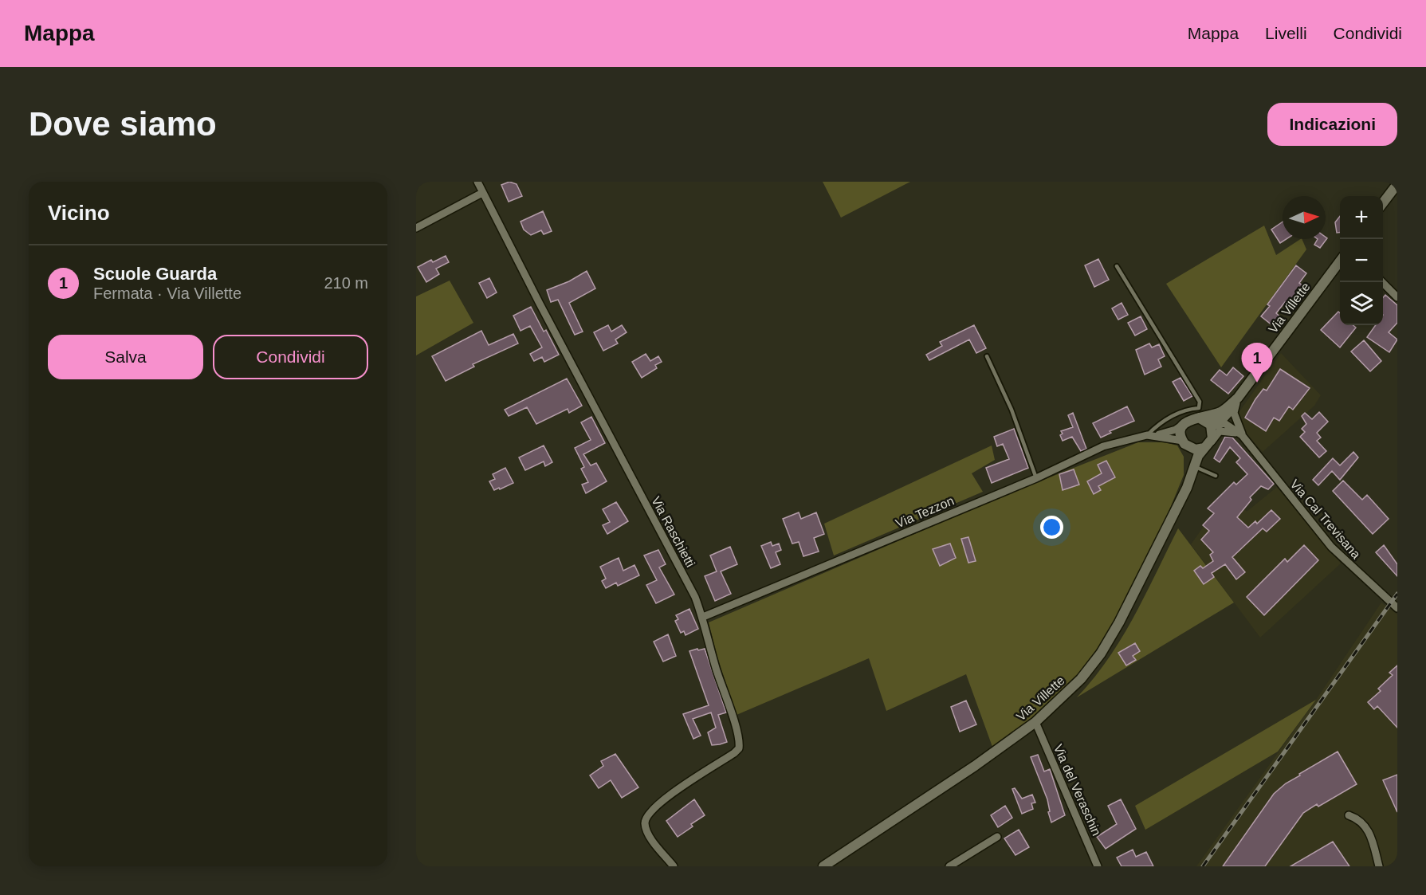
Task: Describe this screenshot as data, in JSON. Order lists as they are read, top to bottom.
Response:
{
  "streets": {
    "street": [
      "Via Villette",
      "Via Tezzon",
      "Via Cal Trevisana",
      "Via Raschietti",
      "Via del Veraschin"
    ]
  },
  "crossings": [
    ["Via Villette", "Via Tezzon"],
    ["Via Villette", "Via Cal Trevisana"],
    ["Via Villette", "Via del Veraschin"],
    ["Via Tezzon", "Via Cal Trevisana"],
    ["Via Tezzon", "Via Raschietti"]
  ],
  "north": "right",
  "page": {
    "header": "Mappa",
    "nav": ["Mappa", "Livelli", "Condividi"],
    "buttons": [
      "Indicazioni",
      ["Salva", "Condividi"]
    ],
    "title": "Dove siamo",
    "heading": "Vicino",
    "map_buttons": ["+", "−"],
    "list": [
      {
        "mark": "1",
        "name": "Scuole Guarda",
        "note": "Fermata · Via Villette",
        "value": "210 m"
      }
    ],
    "pins": "1"
  }
}
